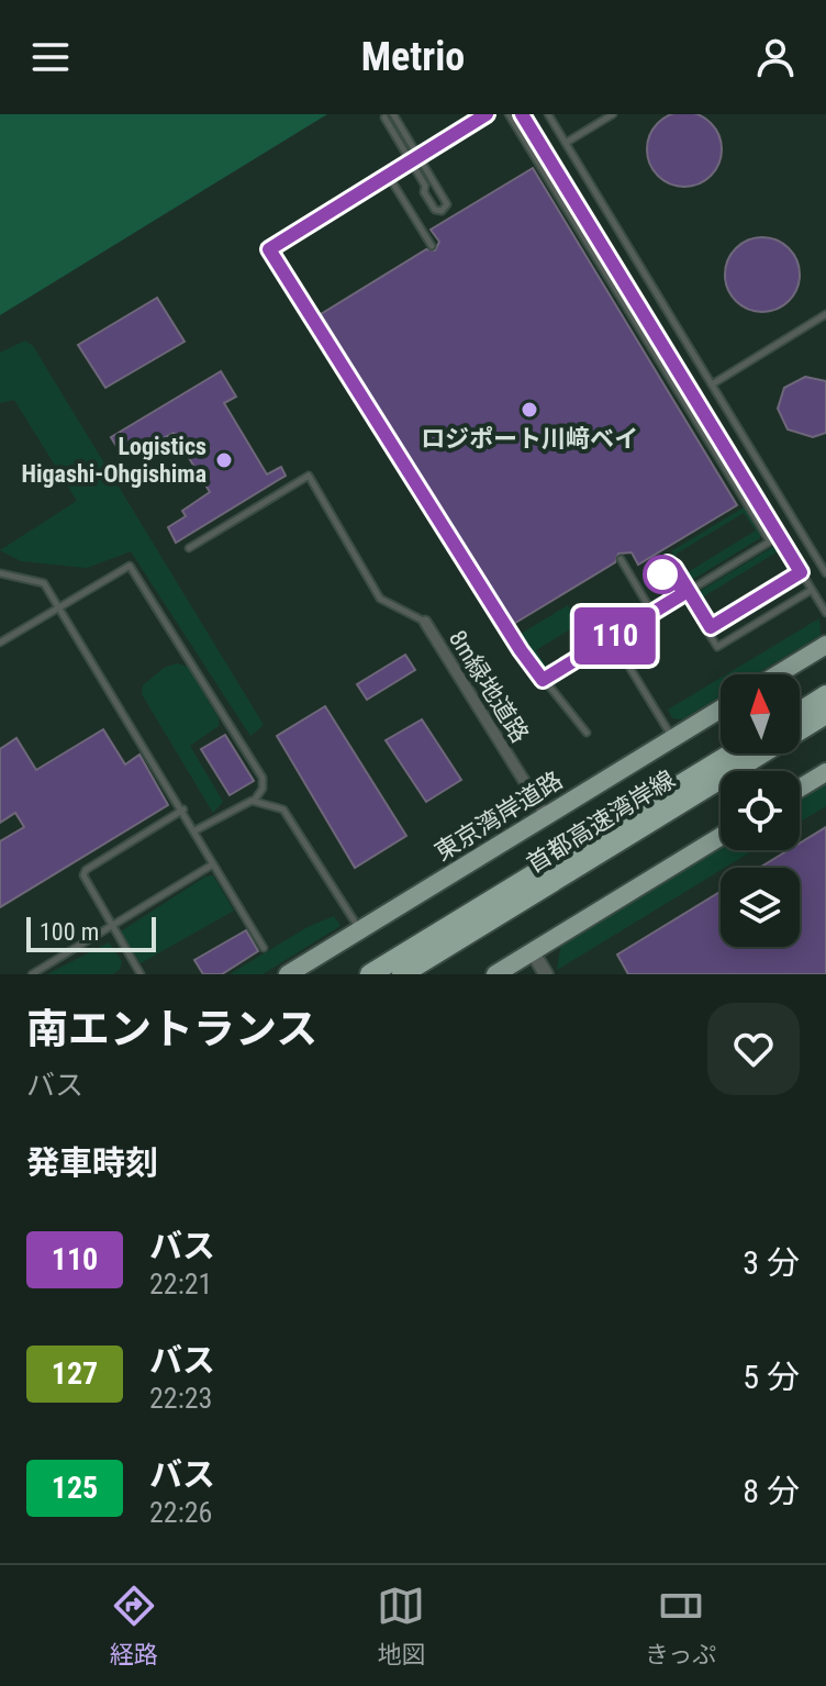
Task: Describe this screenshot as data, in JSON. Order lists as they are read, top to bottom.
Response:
{
  "streets": {
    "highway": ["東京湾岸道路", "首都高速湾岸線"],
    "street": ["8m緑地道路"]
  },
  "crossings": [
    ["8m緑地道路", "東京湾岸道路"]
  ],
  "places": ["ロジポート川﨑ベイ", "Logistics Higashi-Ohgishima"],
  "lines": ["bus line 110"],
  "scale_bar": "100 m",
  "north": "top",
  "page": {
    "header": "Metrio",
    "on_map": "110",
    "scale": "100 m",
    "heading": [
      ["南エントランス", "バス"],
      "発車時刻"
    ],
    "list": [
      {
        "mark": "110",
        "name": "バス",
        "note": "22:21",
        "value": "3 分"
      },
      {
        "mark": "127",
        "name": "バス",
        "note": "22:23",
        "value": "5 分"
      },
      {
        "mark": "125",
        "name": "バス",
        "note": "22:26",
        "value": "8 分"
      }
    ],
    "tabs": ["経路", "地図", "きっぷ"]
  }
}
